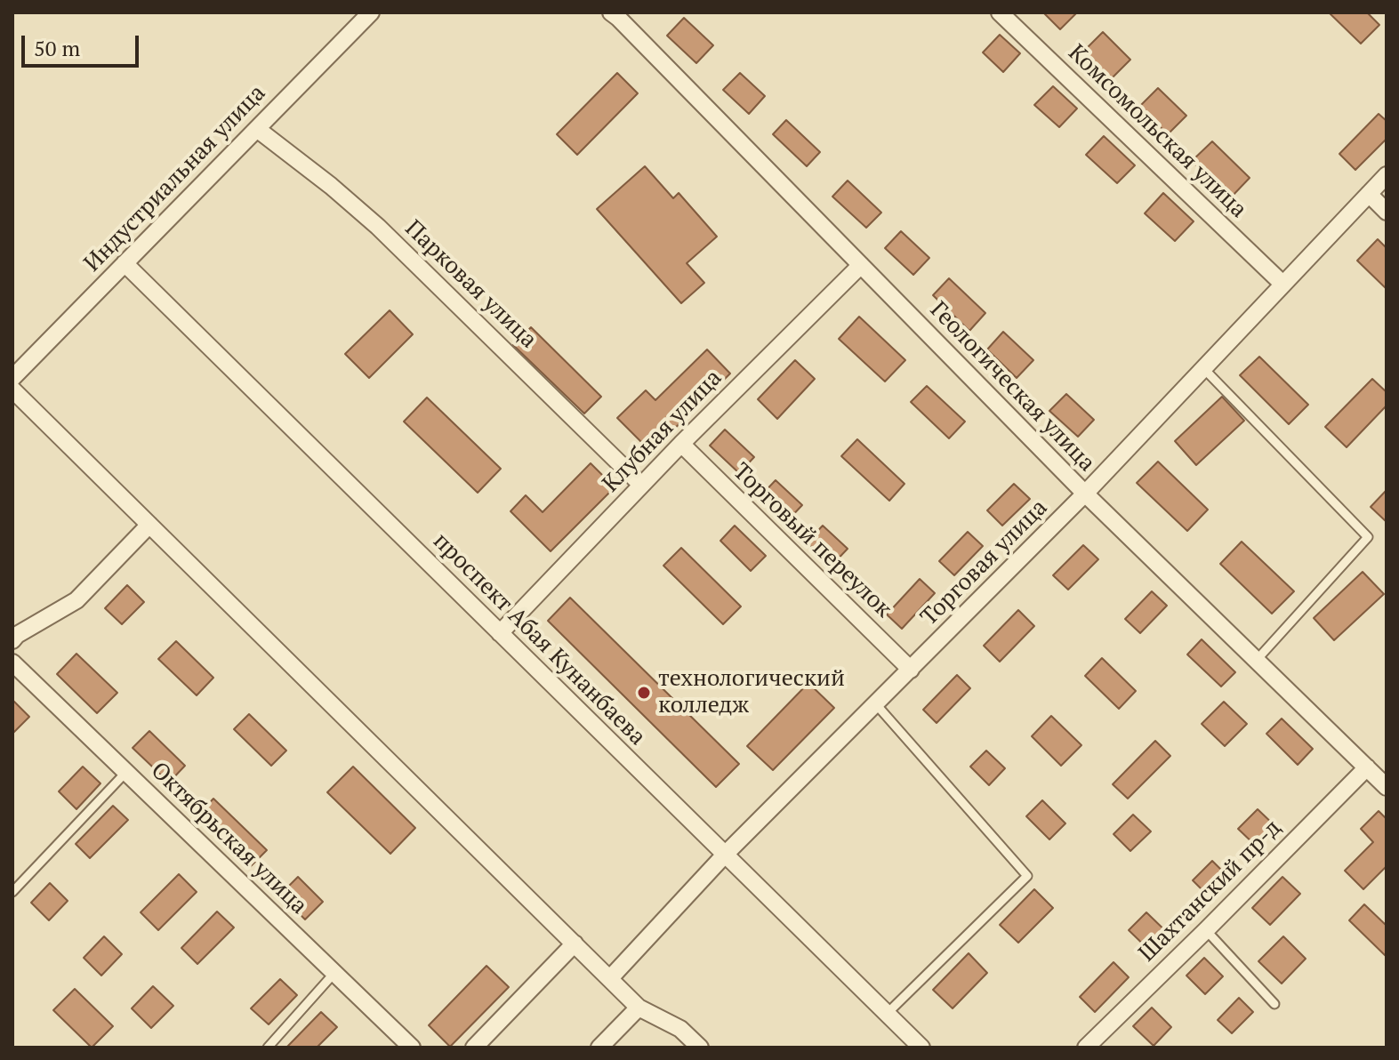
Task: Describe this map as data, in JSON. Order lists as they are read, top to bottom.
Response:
{
  "streets": {
    "street": [
      "Комсомольская улица",
      "Индустриальная улица",
      "Парковая улица",
      "Геологическая улица",
      "Клубная улица",
      "Торговый переулок",
      "Торговая улица",
      "проспект Абая Кунанбаева",
      "Октябрьская улица",
      "Шахтанский пр-д"
    ]
  },
  "crossings": [
    ["Комсомольская улица", "Торговая улица"],
    ["Индустриальная улица", "Парковая улица"],
    ["Индустриальная улица", "проспект Абая Кунанбаева"],
    ["Парковая улица", "Клубная улица"],
    ["Геологическая улица", "Клубная улица"],
    ["Геологическая улица", "Торговая улица"],
    ["Геологическая улица", "Шахтанский пр-д"],
    ["Клубная улица", "Торговый переулок"],
    ["Клубная улица", "проспект Абая Кунанбаева"],
    ["Торговый переулок", "Торговая улица"],
    ["Торговая улица", "проспект Абая Кунанбаева"]
  ],
  "places": ["технологический колледж"],
  "scale_bar": "50 m"
}
